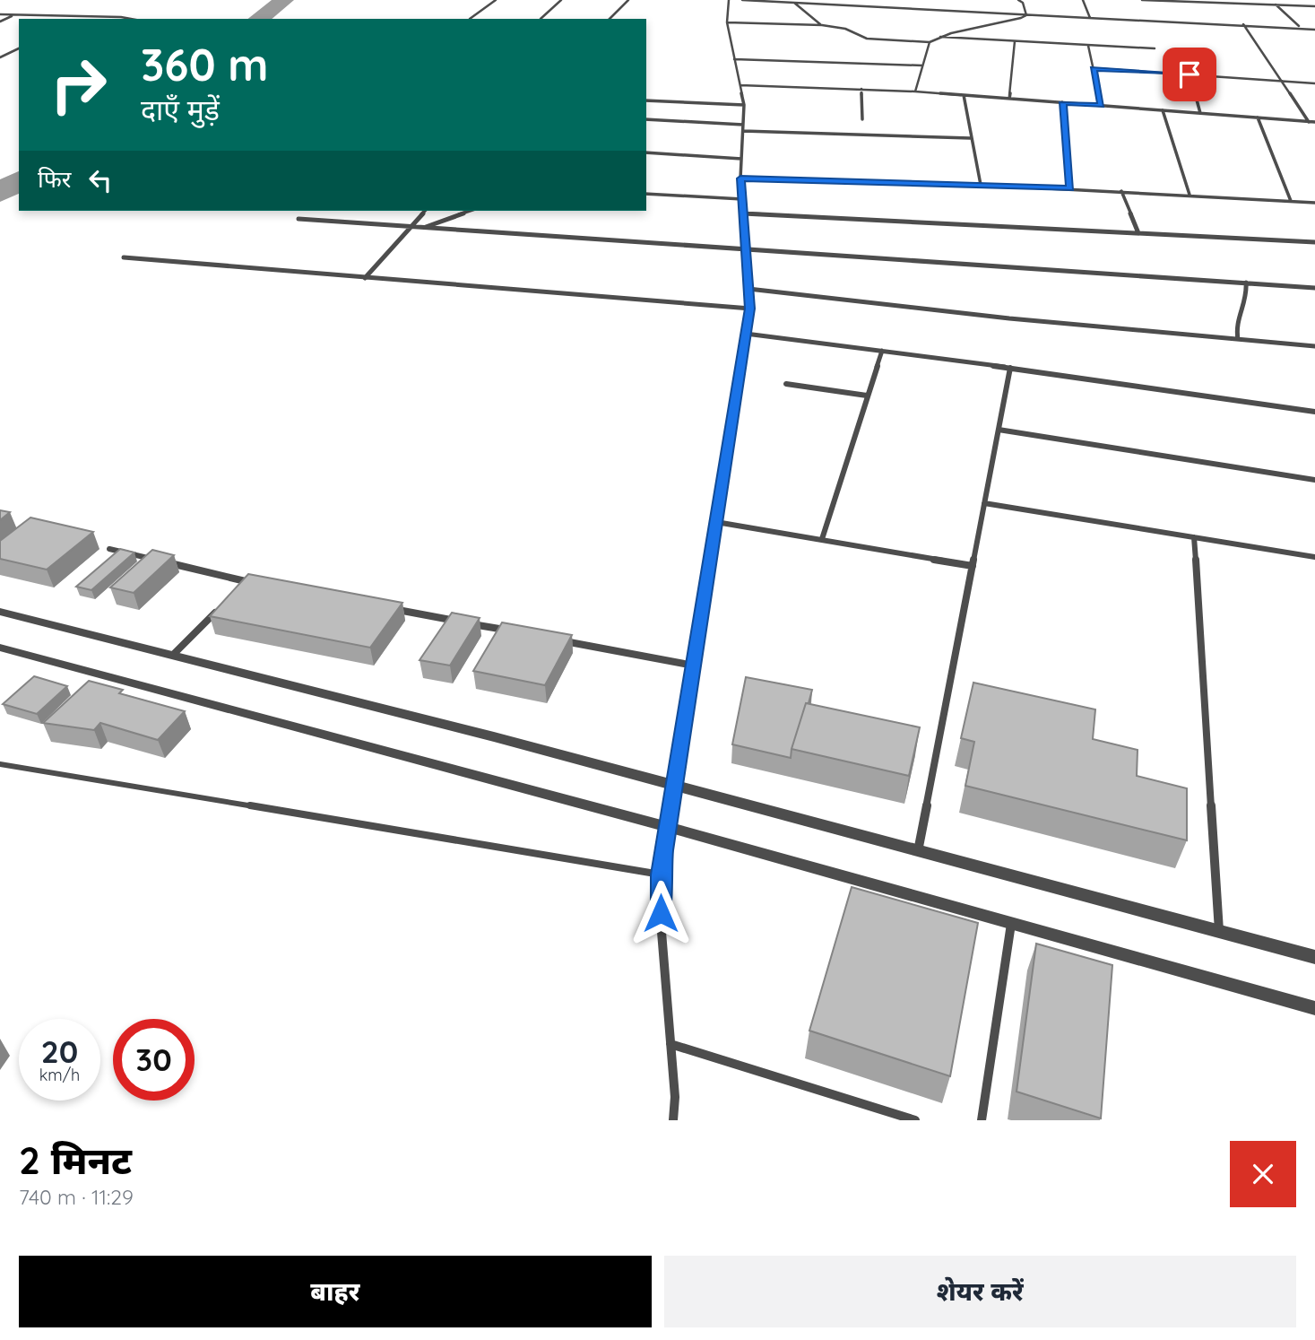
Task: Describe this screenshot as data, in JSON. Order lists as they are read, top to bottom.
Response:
{
  "page": {
    "turn": ["360 m", "दाएँ मुड़ें"],
    "then": "फिर",
    "speed": "20 km/h",
    "limit": "30",
    "heading": ["2 मिनट", "740 m · 11:29"],
    "buttons": ["बाहर", "शेयर करें"]
  }
}
